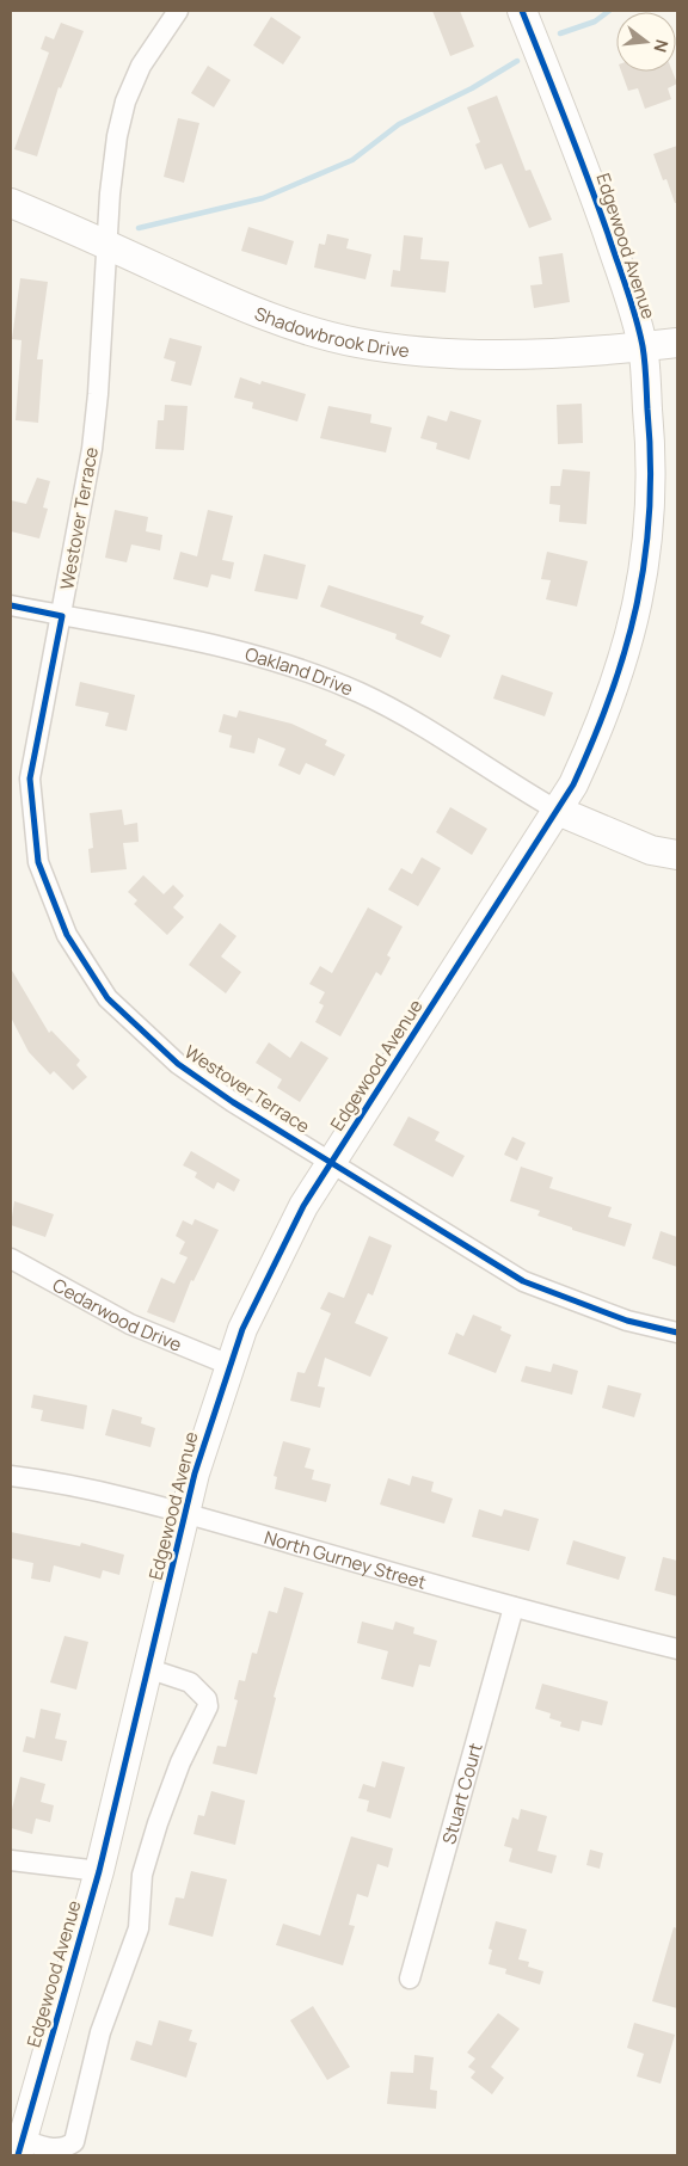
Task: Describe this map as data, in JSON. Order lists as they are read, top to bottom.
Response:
{
  "streets": {
    "street": [
      "Edgewood Avenue",
      "Shadowbrook Drive",
      "Westover Terrace",
      "Oakland Drive",
      "Cedarwood Drive",
      "North Gurney Street",
      "Stuart Court"
    ]
  },
  "crossings": [
    ["Edgewood Avenue", "Shadowbrook Drive"],
    ["Edgewood Avenue", "Westover Terrace"],
    ["Edgewood Avenue", "Oakland Drive"],
    ["Edgewood Avenue", "Cedarwood Drive"],
    ["Edgewood Avenue", "North Gurney Street"],
    ["Shadowbrook Drive", "Westover Terrace"],
    ["Westover Terrace", "Oakland Drive"],
    ["North Gurney Street", "Stuart Court"]
  ],
  "north": "right"
}
